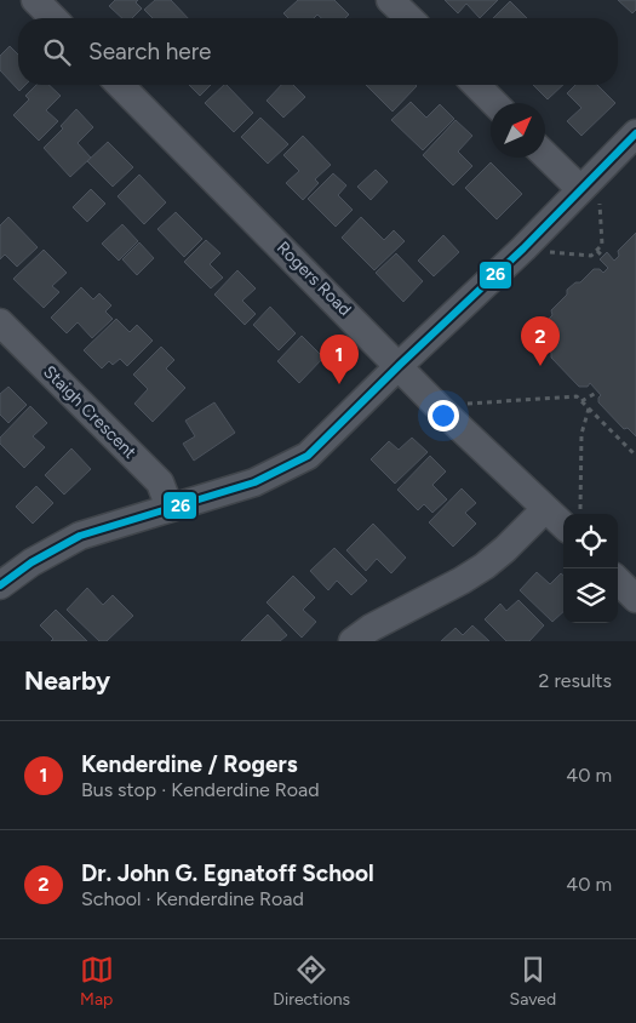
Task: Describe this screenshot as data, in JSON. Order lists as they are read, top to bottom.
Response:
{
  "streets": {
    "street": ["Rogers Road", "Staigh Crescent"]
  },
  "lines": ["transit line 26"],
  "north": "top right",
  "page": {
    "search": "Search here",
    "pins": ["2", "1"],
    "heading": ["Nearby", "2 results"],
    "list": [
      {
        "mark": "1",
        "name": "Kenderdine / Rogers",
        "note": "Bus stop · Kenderdine Road",
        "value": "40 m"
      },
      {
        "mark": "2",
        "name": "Dr. John G. Egnatoff School",
        "note": "School · Kenderdine Road",
        "value": "40 m"
      }
    ],
    "nav": ["Map", "Directions", "Saved"]
  }
}
